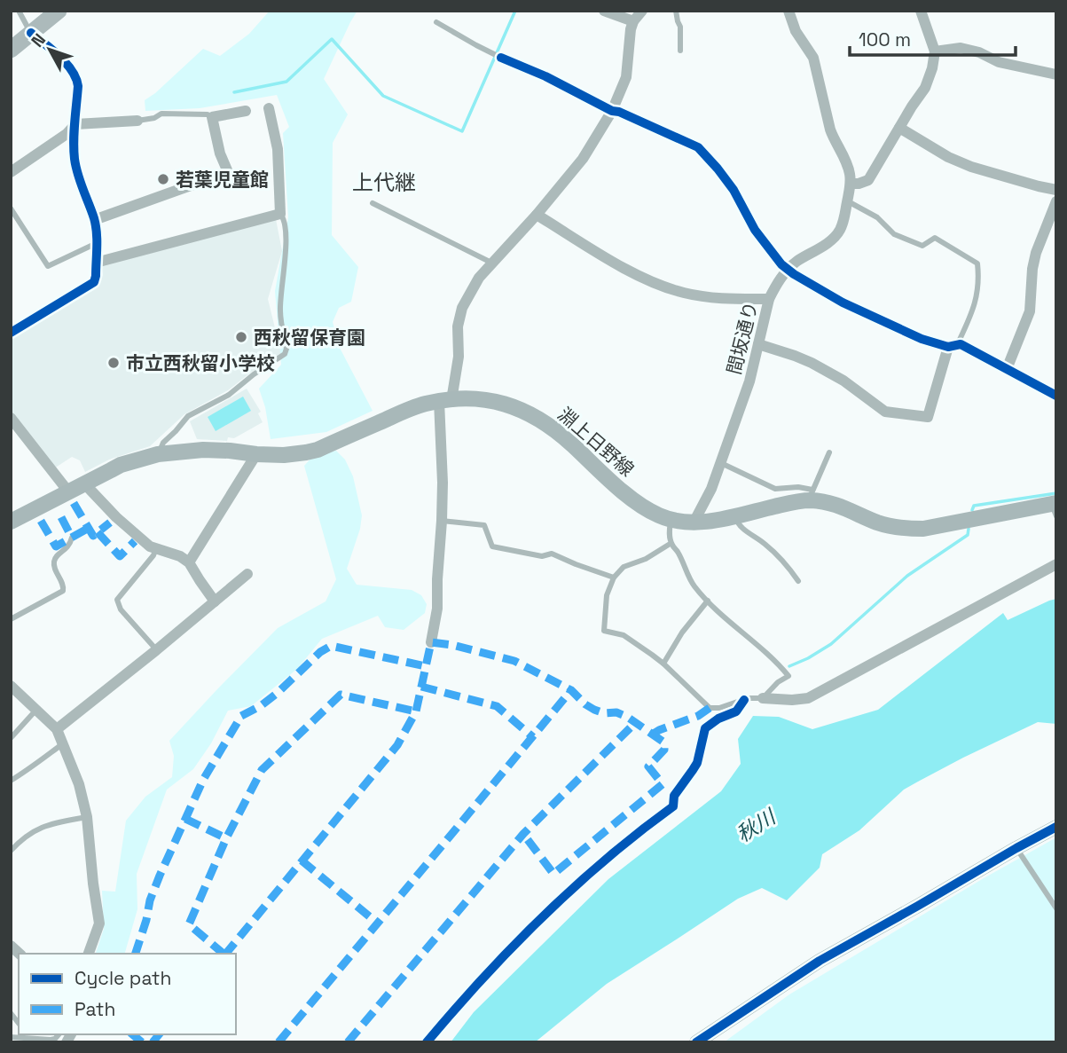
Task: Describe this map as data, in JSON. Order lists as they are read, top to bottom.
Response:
{
  "streets": {
    "main road": ["淵上日野線"],
    "street": ["間坂通り"]
  },
  "crossings": [
    ["間坂通り", "淵上日野線"]
  ],
  "districts": ["上代継"],
  "water": ["秋川"],
  "places": ["若葉児童館", "西秋留保育園", "市立西秋留小学校"],
  "legend": ["Cycle path", "Path"],
  "scale_bar": "100 m",
  "north": "top left"
}
